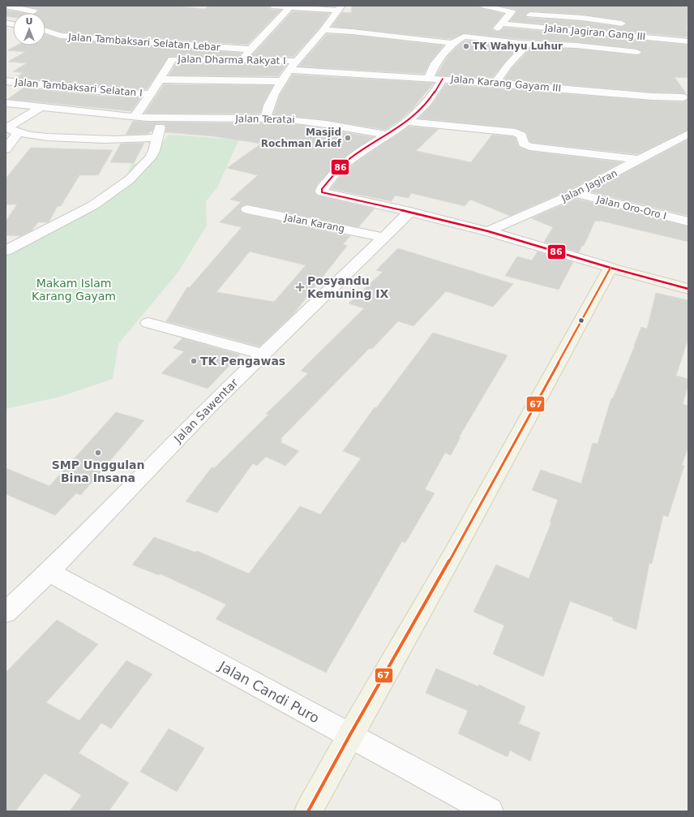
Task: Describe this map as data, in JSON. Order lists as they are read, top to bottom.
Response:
{
  "streets": {
    "street": [
      "Jalan Jagiran Gang III",
      "Jalan Tambaksari Selatan Lebar",
      "Jalan Dharma Rakyat I",
      "Jalan Karang Gayam III",
      "Jalan Tambaksari Selatan I",
      "Jalan Teratai",
      "Jalan Jagiran",
      "Jalan Oro-Oro I",
      "Jalan Karang",
      "Jalan Sawentar",
      "Jalan Candi Puro"
    ]
  },
  "crossings": [
    ["Jalan Dharma Rakyat I", "Jalan Tambaksari Selatan I"],
    ["Jalan Dharma Rakyat I", "Jalan Teratai"],
    ["Jalan Jagiran", "Jalan Oro-Oro I"],
    ["Jalan Karang", "Jalan Sawentar"],
    ["Jalan Sawentar", "Jalan Candi Puro"]
  ],
  "parks": ["Makam Islam Karang Gayam"],
  "places": {
    "other": [
      "TK Wahyu Luhur",
      "Masjid Rochman Arief",
      "TK Pengawas",
      "SMP Unggulan Bina Insana"
    ],
    "health": ["Posyandu Kemuning IX"]
  },
  "lines": ["transit line 86", "transit line 67"],
  "north": "top"
}
